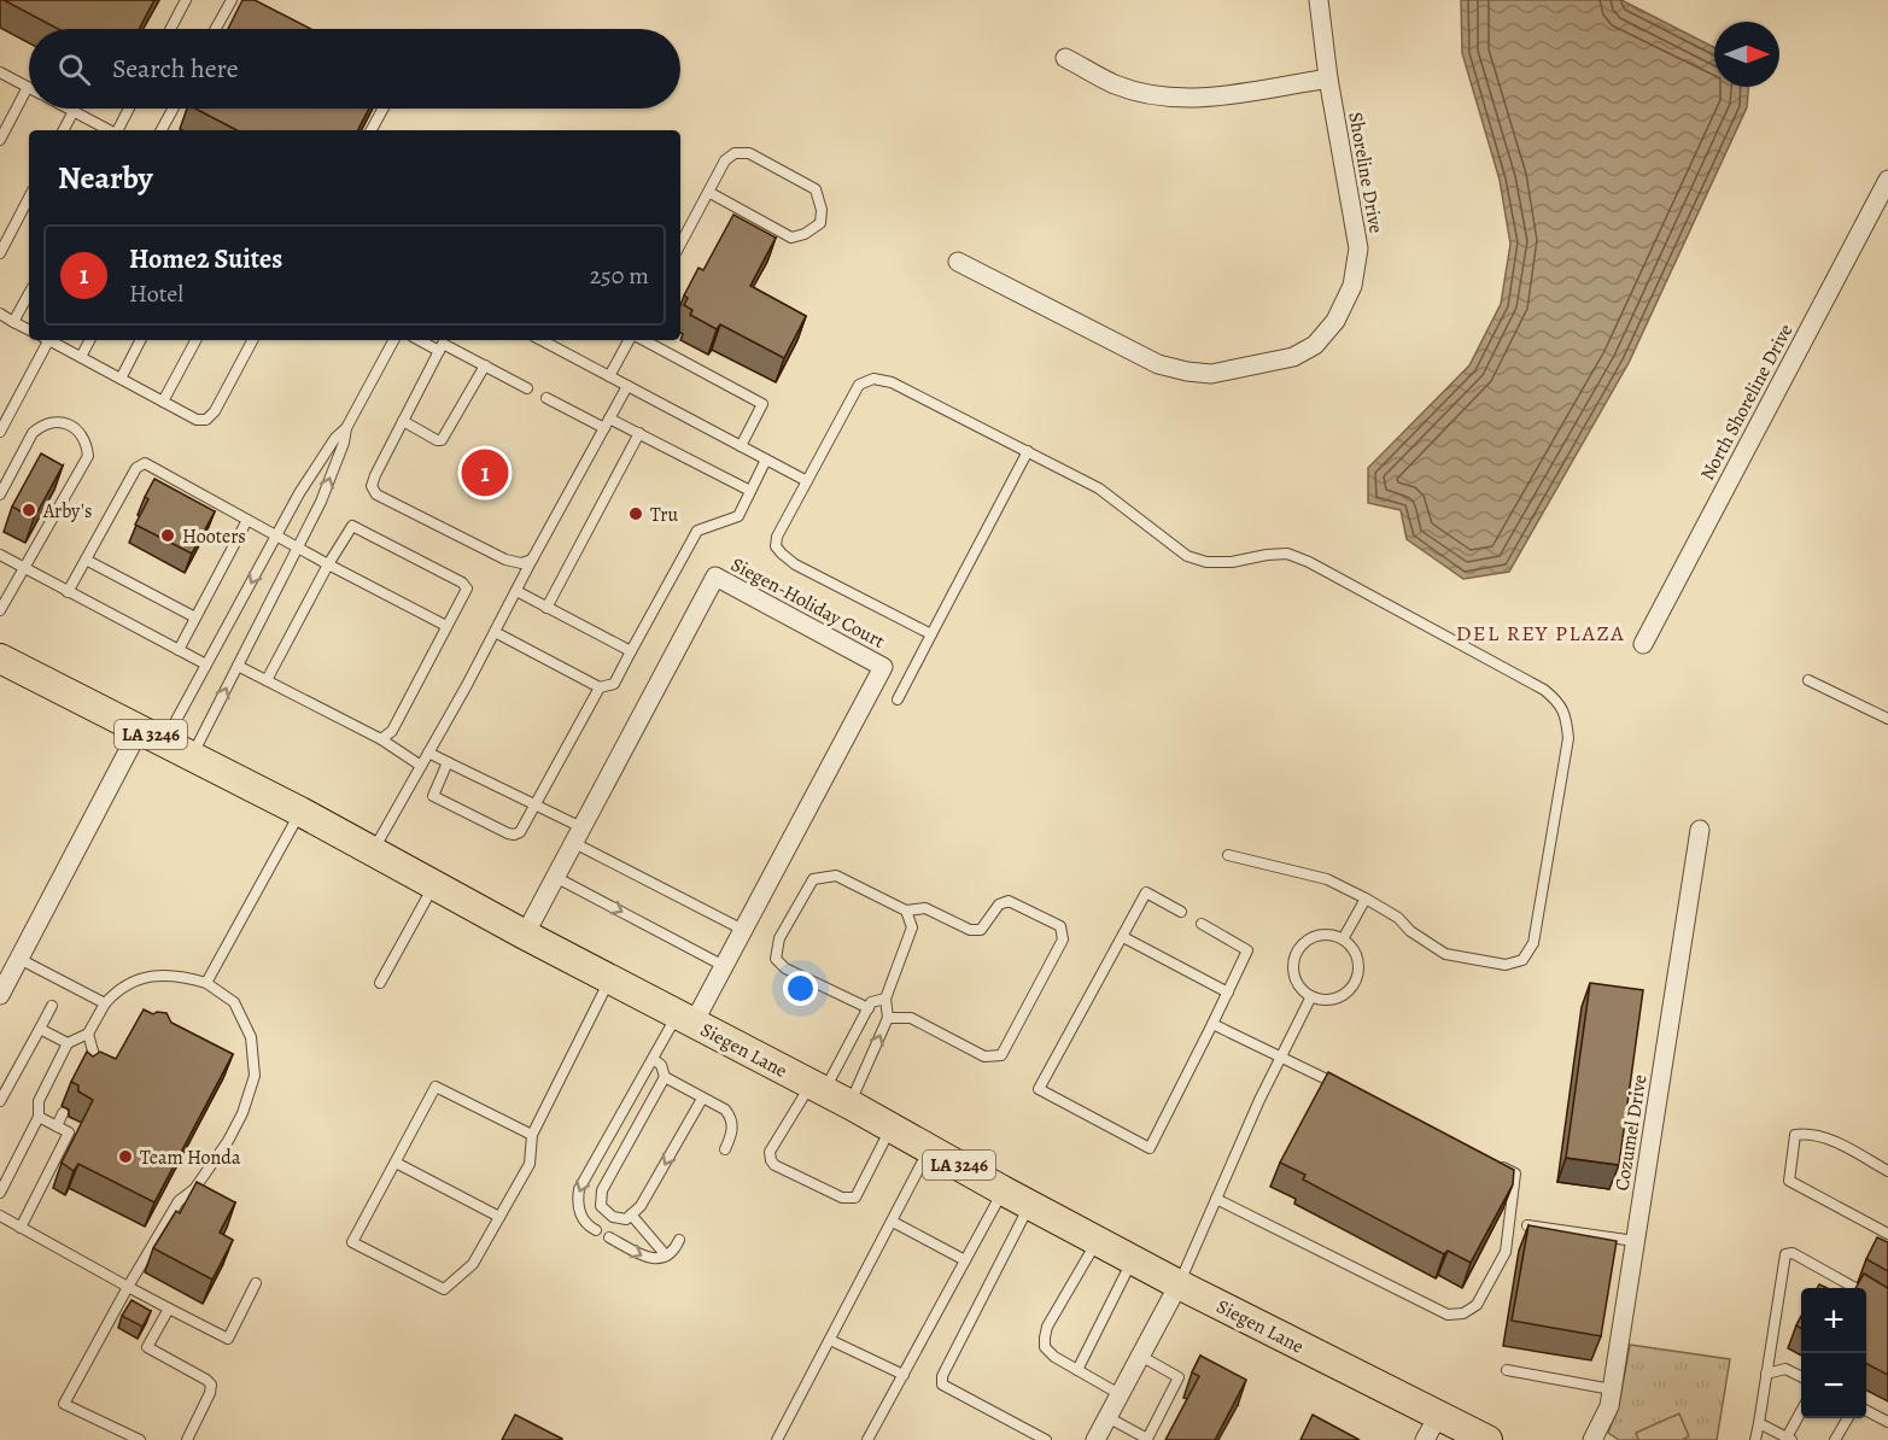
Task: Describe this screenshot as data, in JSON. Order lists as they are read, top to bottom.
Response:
{
  "streets": {
    "main road": ["LA 3246", "Siegen Lane"],
    "street": [
      "Shoreline Drive",
      "North Shoreline Drive",
      "Siegen-Holiday Court",
      "Cozumel Drive"
    ]
  },
  "crossings": [
    ["Siegen-Holiday Court", "Siegen Lane"]
  ],
  "districts": ["DEL REY PLAZA"],
  "places": [
    "Arby's",
    "Tru",
    "Hooters",
    "Team Honda"
  ],
  "north": "right",
  "page": {
    "search": "Search here",
    "heading": "Nearby",
    "list": [
      {
        "mark": "1",
        "name": "Home2 Suites",
        "note": "Hotel",
        "value": "250 m"
      }
    ],
    "pins": "1",
    "map_buttons": ["+", "−"]
  }
}
